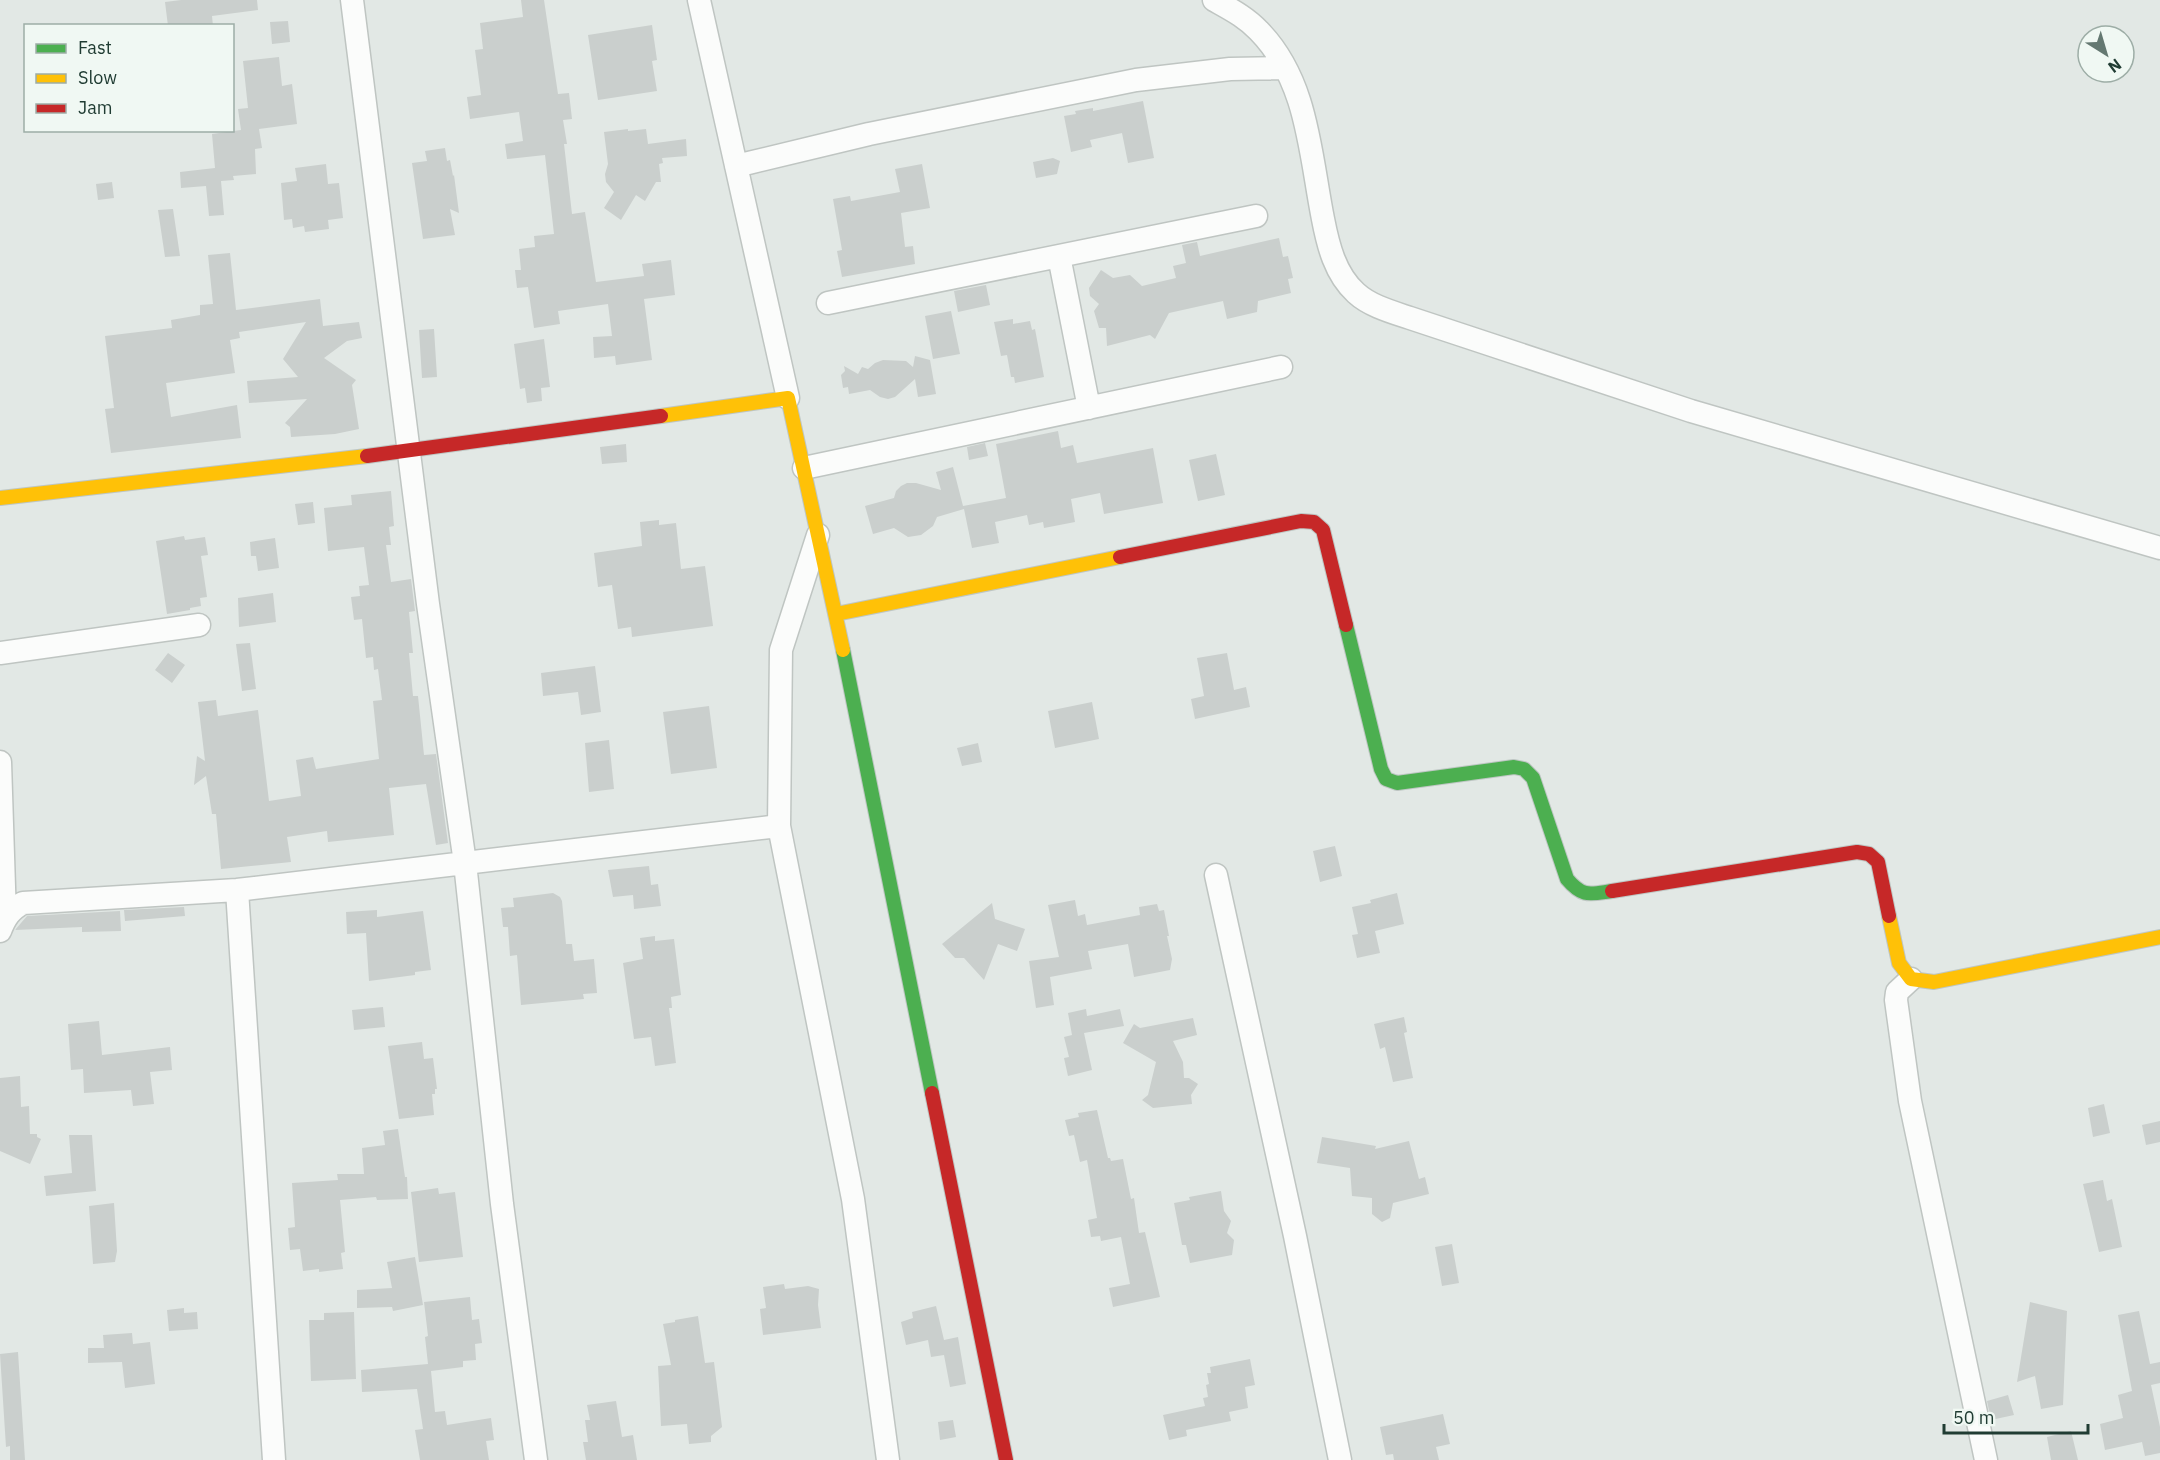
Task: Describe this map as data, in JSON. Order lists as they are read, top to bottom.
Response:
{
  "legend": ["Fast", "Slow", "Jam"],
  "scale_bar": "50 m",
  "north": "bottom right"
}
